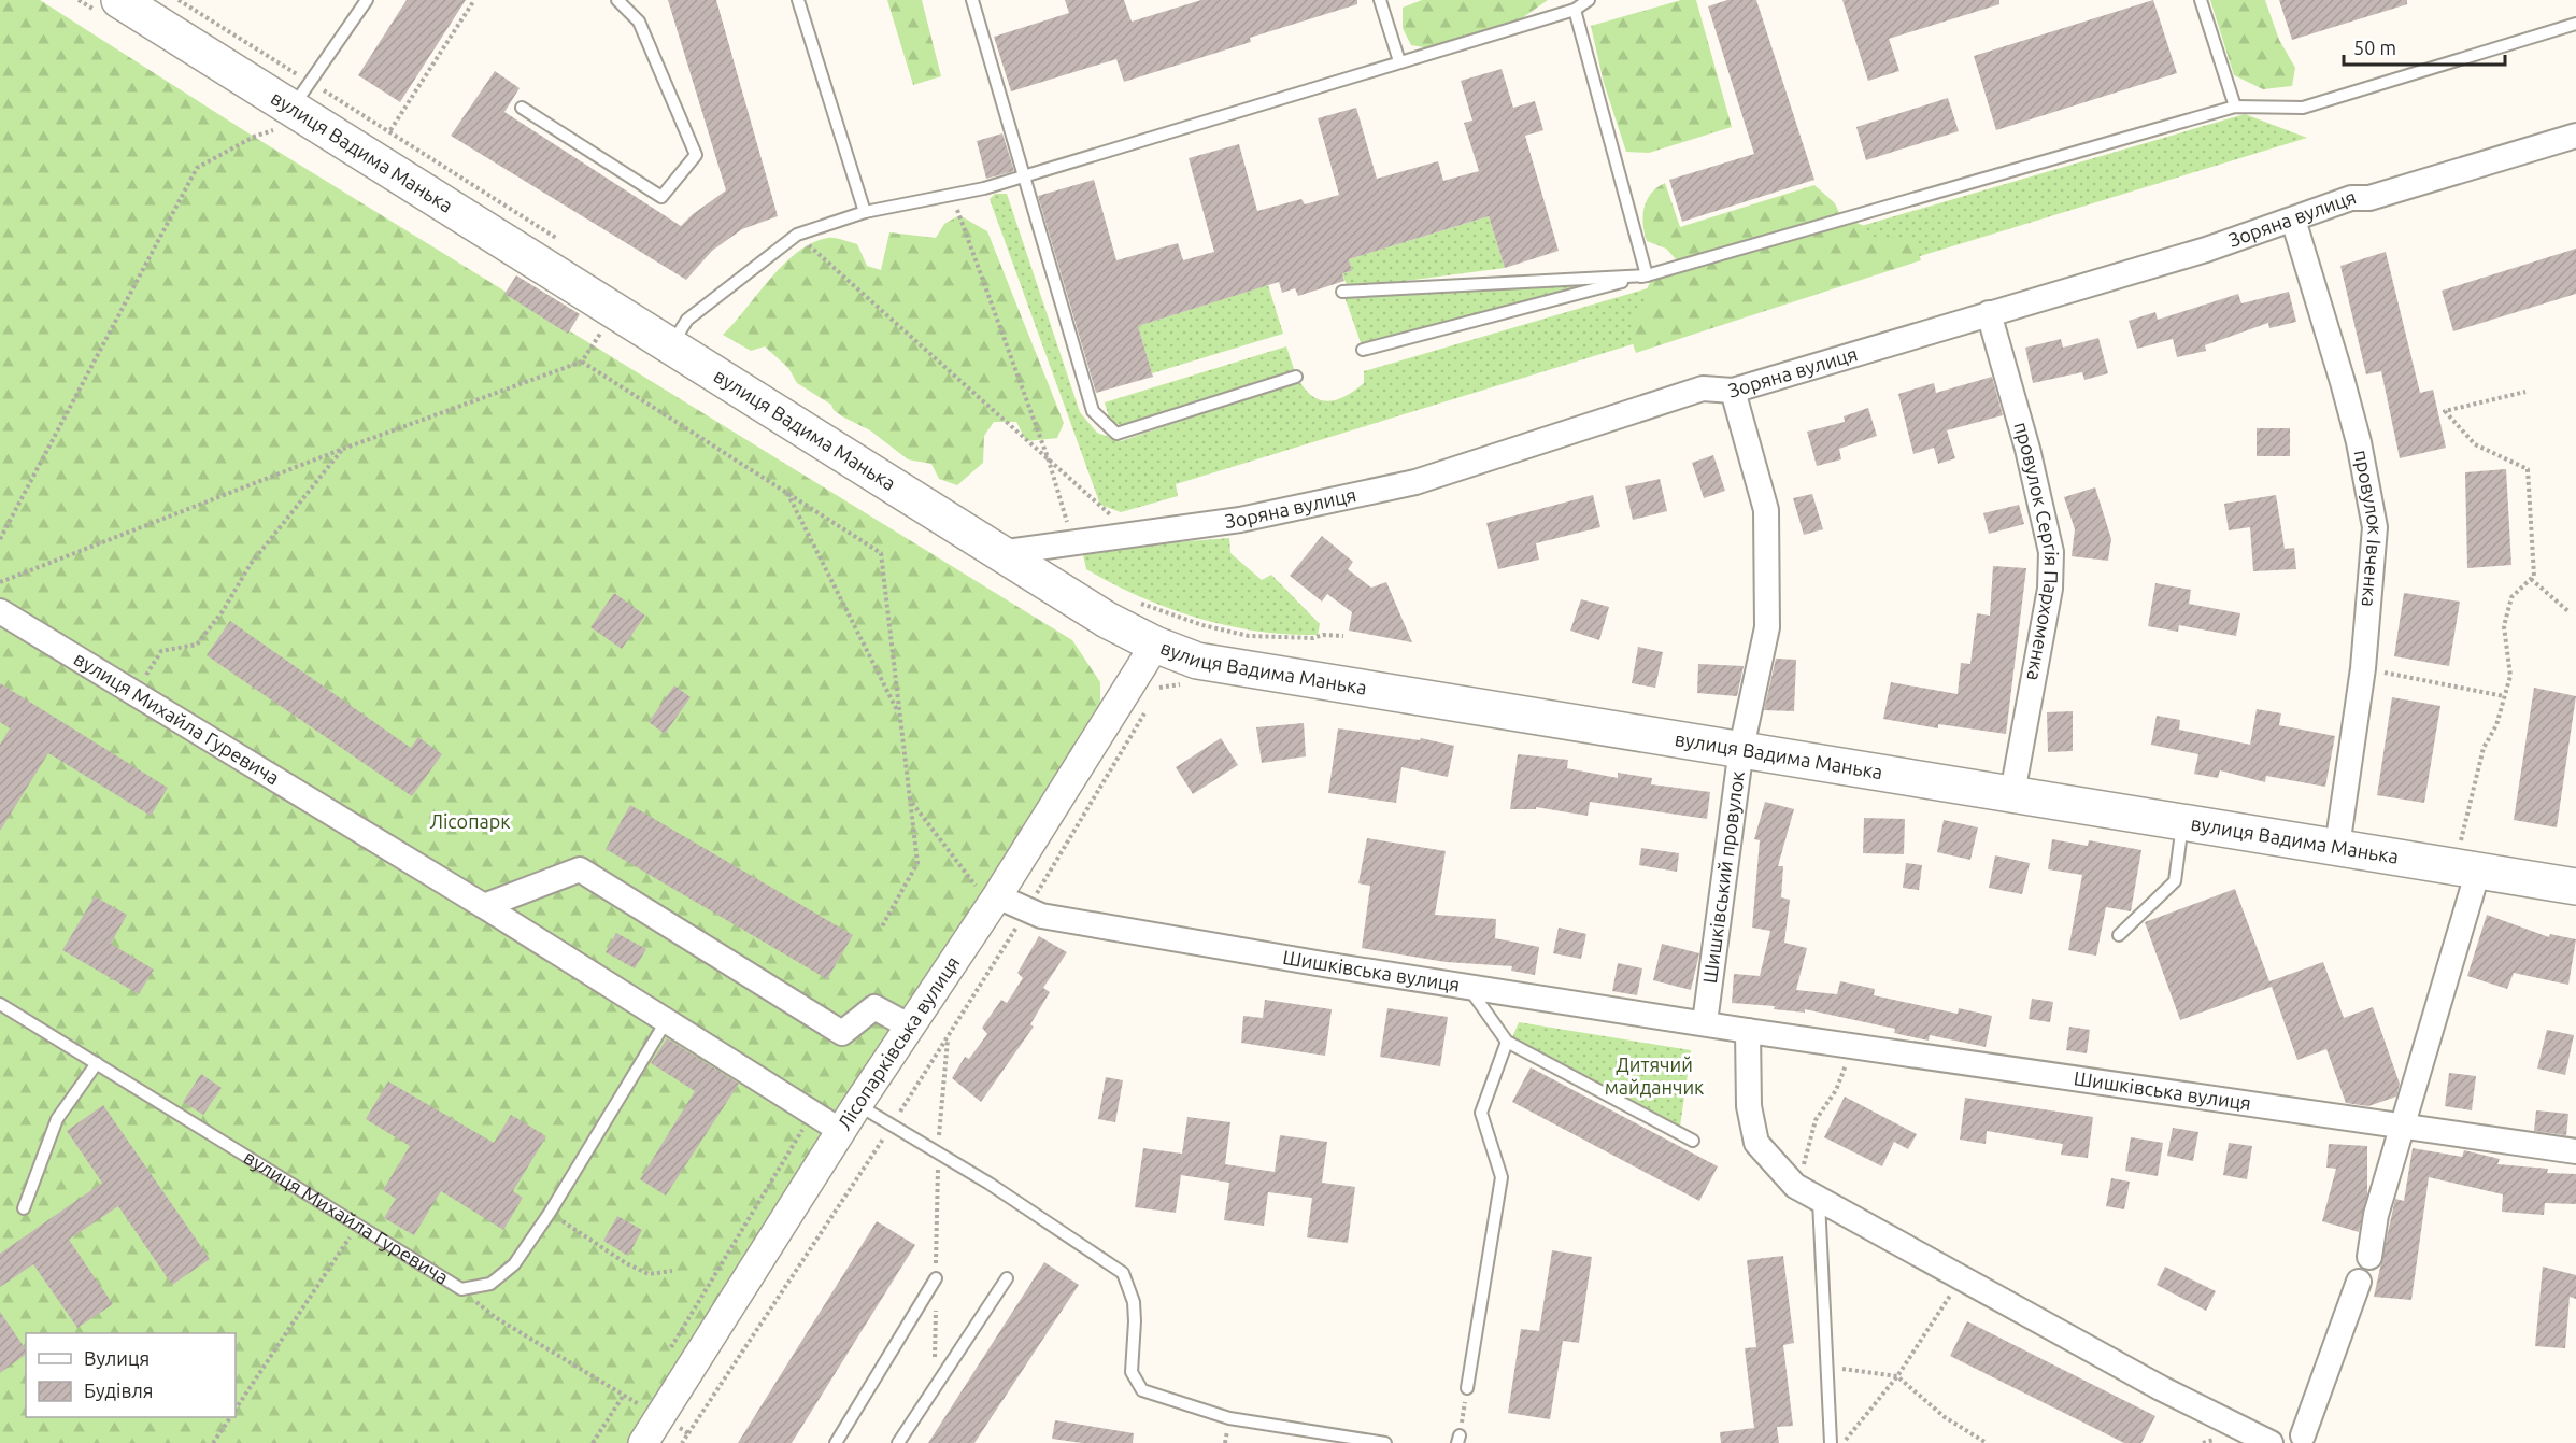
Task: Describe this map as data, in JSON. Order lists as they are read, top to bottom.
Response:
{
  "streets": {
    "main road": ["вулиця Вадима Манька"],
    "street": [
      "Зоряна вулиця",
      "провулок Івченка",
      "провулок Сергія Пархоменка",
      "вулиця Михайла Гуревича",
      "Шишківський провулок",
      "Шишківська вулиця",
      "Лісопарківська вулиця"
    ]
  },
  "crossings": [
    ["вулиця Вадима Манька", "Зоряна вулиця"],
    ["вулиця Вадима Манька", "провулок Івченка"],
    ["вулиця Вадима Манька", "провулок Сергія Пархоменка"],
    ["вулиця Вадима Манька", "Шишківський провулок"],
    ["вулиця Вадима Манька", "Лісопарківська вулиця"],
    ["Зоряна вулиця", "провулок Івченка"],
    ["Зоряна вулиця", "провулок Сергія Пархоменка"],
    ["Зоряна вулиця", "Шишківський провулок"],
    ["вулиця Михайла Гуревича", "Лісопарківська вулиця"],
    ["Шишківський провулок", "Шишківська вулиця"],
    ["Шишківська вулиця", "Лісопарківська вулиця"]
  ],
  "parks": ["Лісопарк", "Дитячий майданчик"],
  "legend": ["Вулиця", "Будівля"],
  "scale_bar": "50 m"
}
